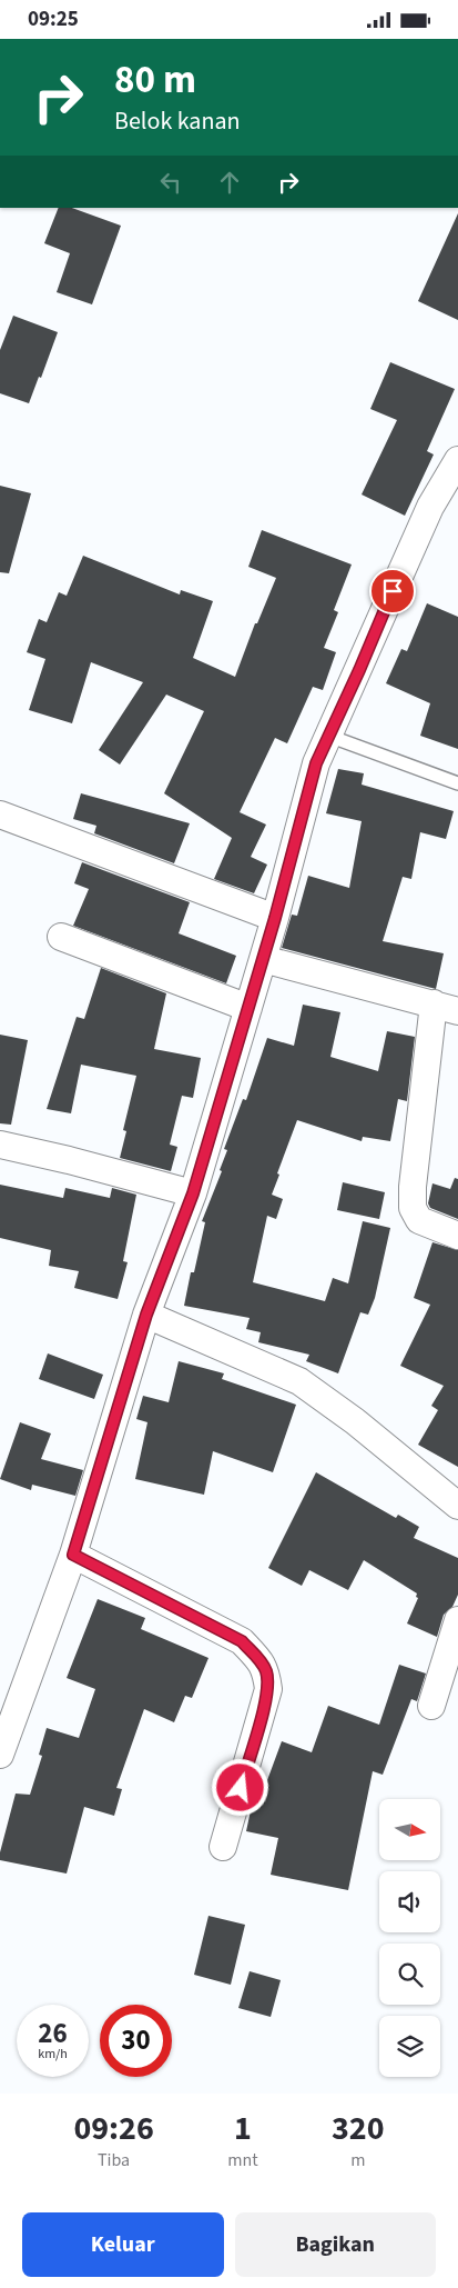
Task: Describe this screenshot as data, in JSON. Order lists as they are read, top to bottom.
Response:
{
  "north": "right",
  "page": {
    "status": "09:25",
    "turn": ["80 m", "Belok kanan"],
    "speed": "26 km/h",
    "limit": "30",
    "eta": [
      "09:26",
      "Tiba",
      "1",
      "mnt",
      "320",
      "m"
    ],
    "buttons": ["Keluar", "Bagikan"]
  }
}
